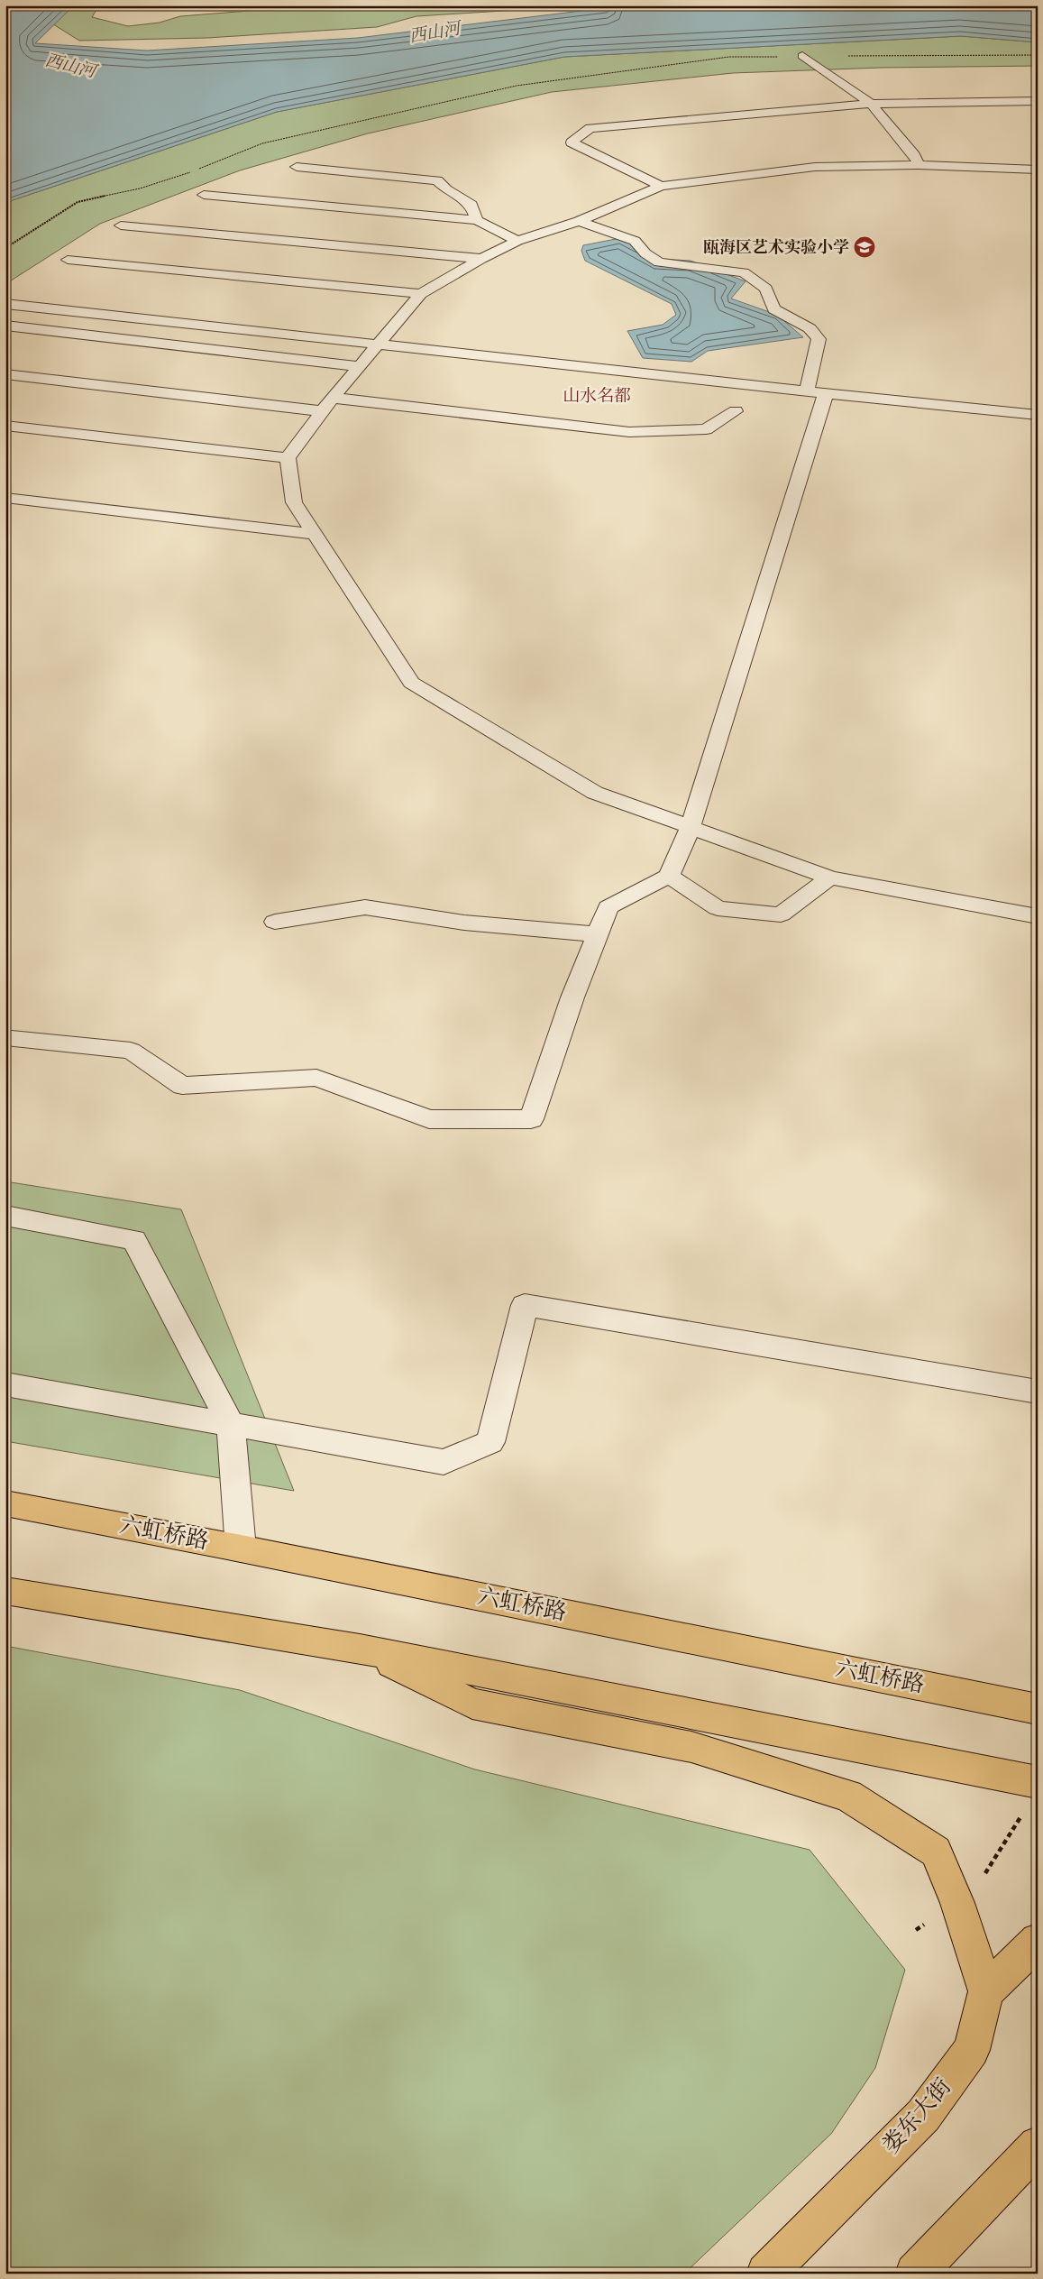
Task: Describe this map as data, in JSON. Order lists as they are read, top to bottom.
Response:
{
  "streets": {
    "main road": ["六虹桥路", "娄东大街"]
  },
  "districts": ["山水名都"],
  "water": ["西山河"],
  "places": {
    "school or university": ["瓯海区艺术实验小学"]
  }
}
